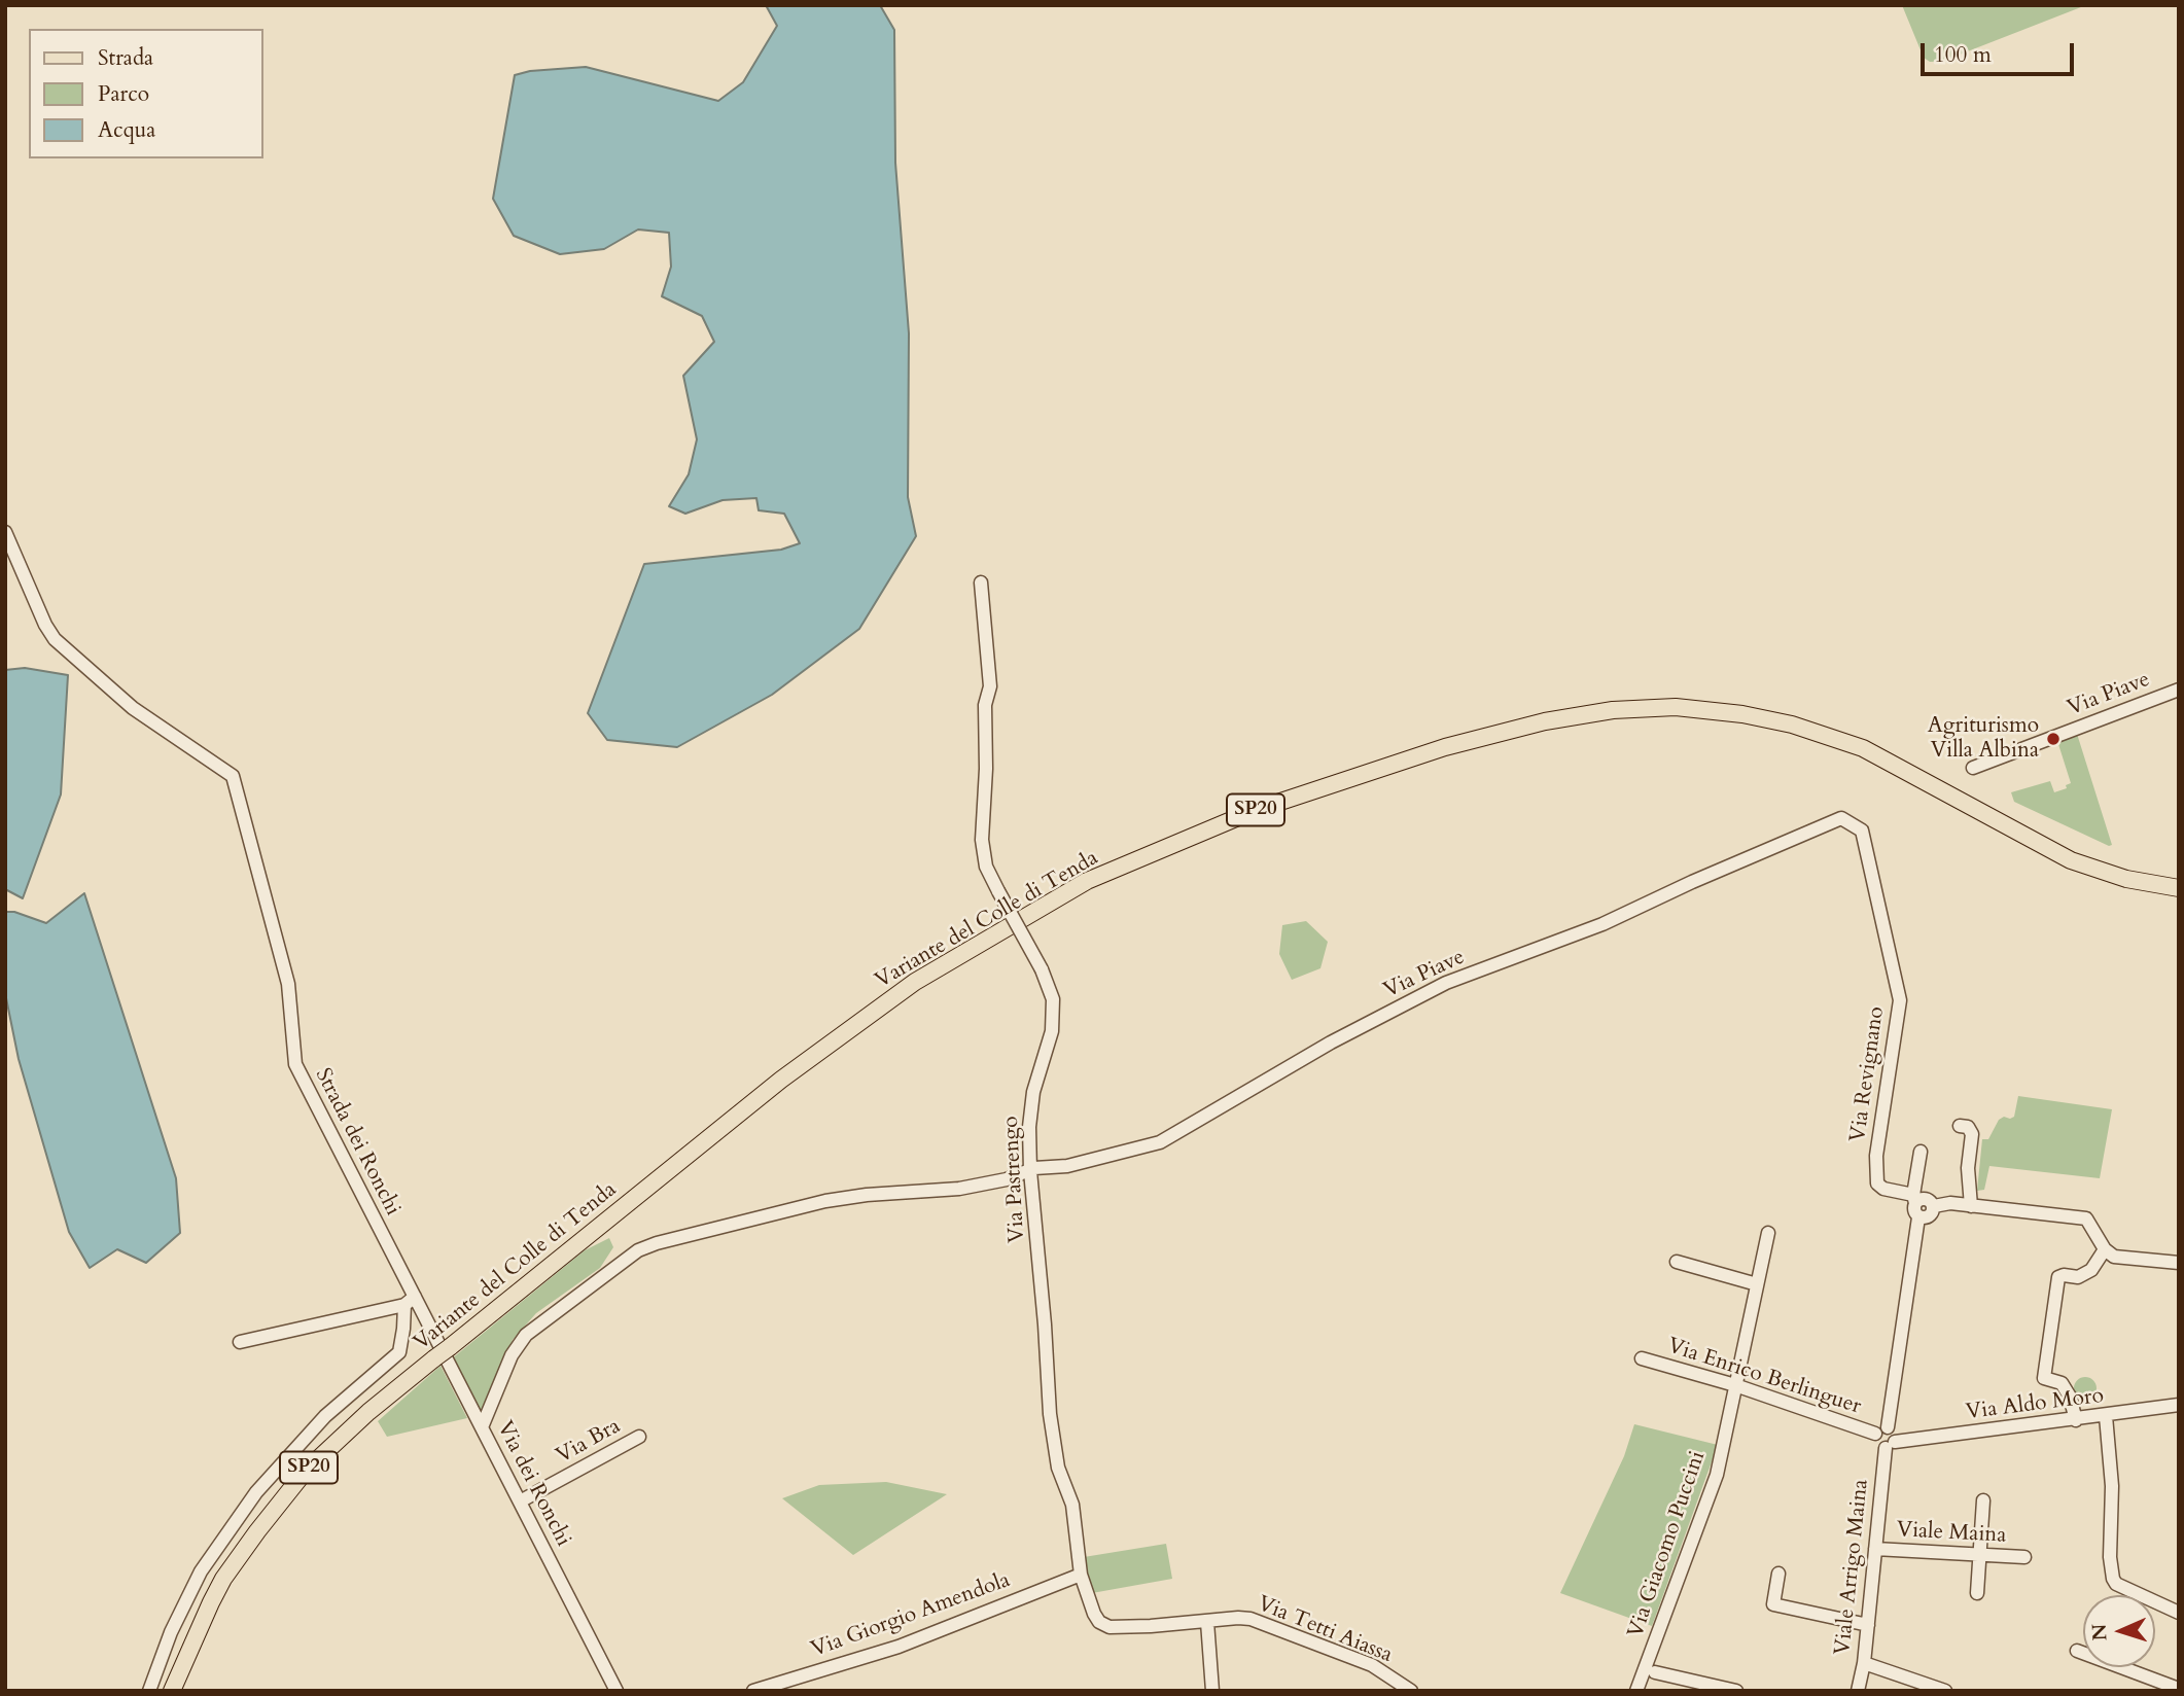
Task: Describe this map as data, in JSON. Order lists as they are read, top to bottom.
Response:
{
  "streets": {
    "main road": ["SP20", "Variante del Colle di Tenda"],
    "street": [
      "Via Piave",
      "Via Revignano",
      "Strada dei Ronchi",
      "Via Pastrengo",
      "Via Enrico Berlinguer",
      "Via Aldo Moro",
      "Via Bra",
      "Via dei Ronchi",
      "Viale Maina",
      "Via Giacomo Puccini",
      "Viale Arrigo Maina",
      "Via Giorgio Amendola",
      "Via Tetti Aiassa"
    ]
  },
  "crossings": [
    ["Via Piave", "Via Revignano"],
    ["Via Piave", "Via Pastrengo"],
    ["Via Piave", "Via dei Ronchi"],
    ["SP20", "Variante del Colle di Tenda"],
    ["Strada dei Ronchi", "Via dei Ronchi"],
    ["Via Pastrengo", "Via Giorgio Amendola"],
    ["Via Pastrengo", "Via Tetti Aiassa"],
    ["Via Enrico Berlinguer", "Via Aldo Moro"],
    ["Via Enrico Berlinguer", "Via Giacomo Puccini"],
    ["Via Enrico Berlinguer", "Viale Arrigo Maina"],
    ["Via Aldo Moro", "Viale Arrigo Maina"],
    ["Via Bra", "Via dei Ronchi"],
    ["Viale Maina", "Viale Arrigo Maina"],
    ["Via Giorgio Amendola", "Via Tetti Aiassa"]
  ],
  "places": ["Agriturismo Villa Albina"],
  "legend": ["Strada", "Parco", "Acqua"],
  "scale_bar": "100 m",
  "north": "left"
}
